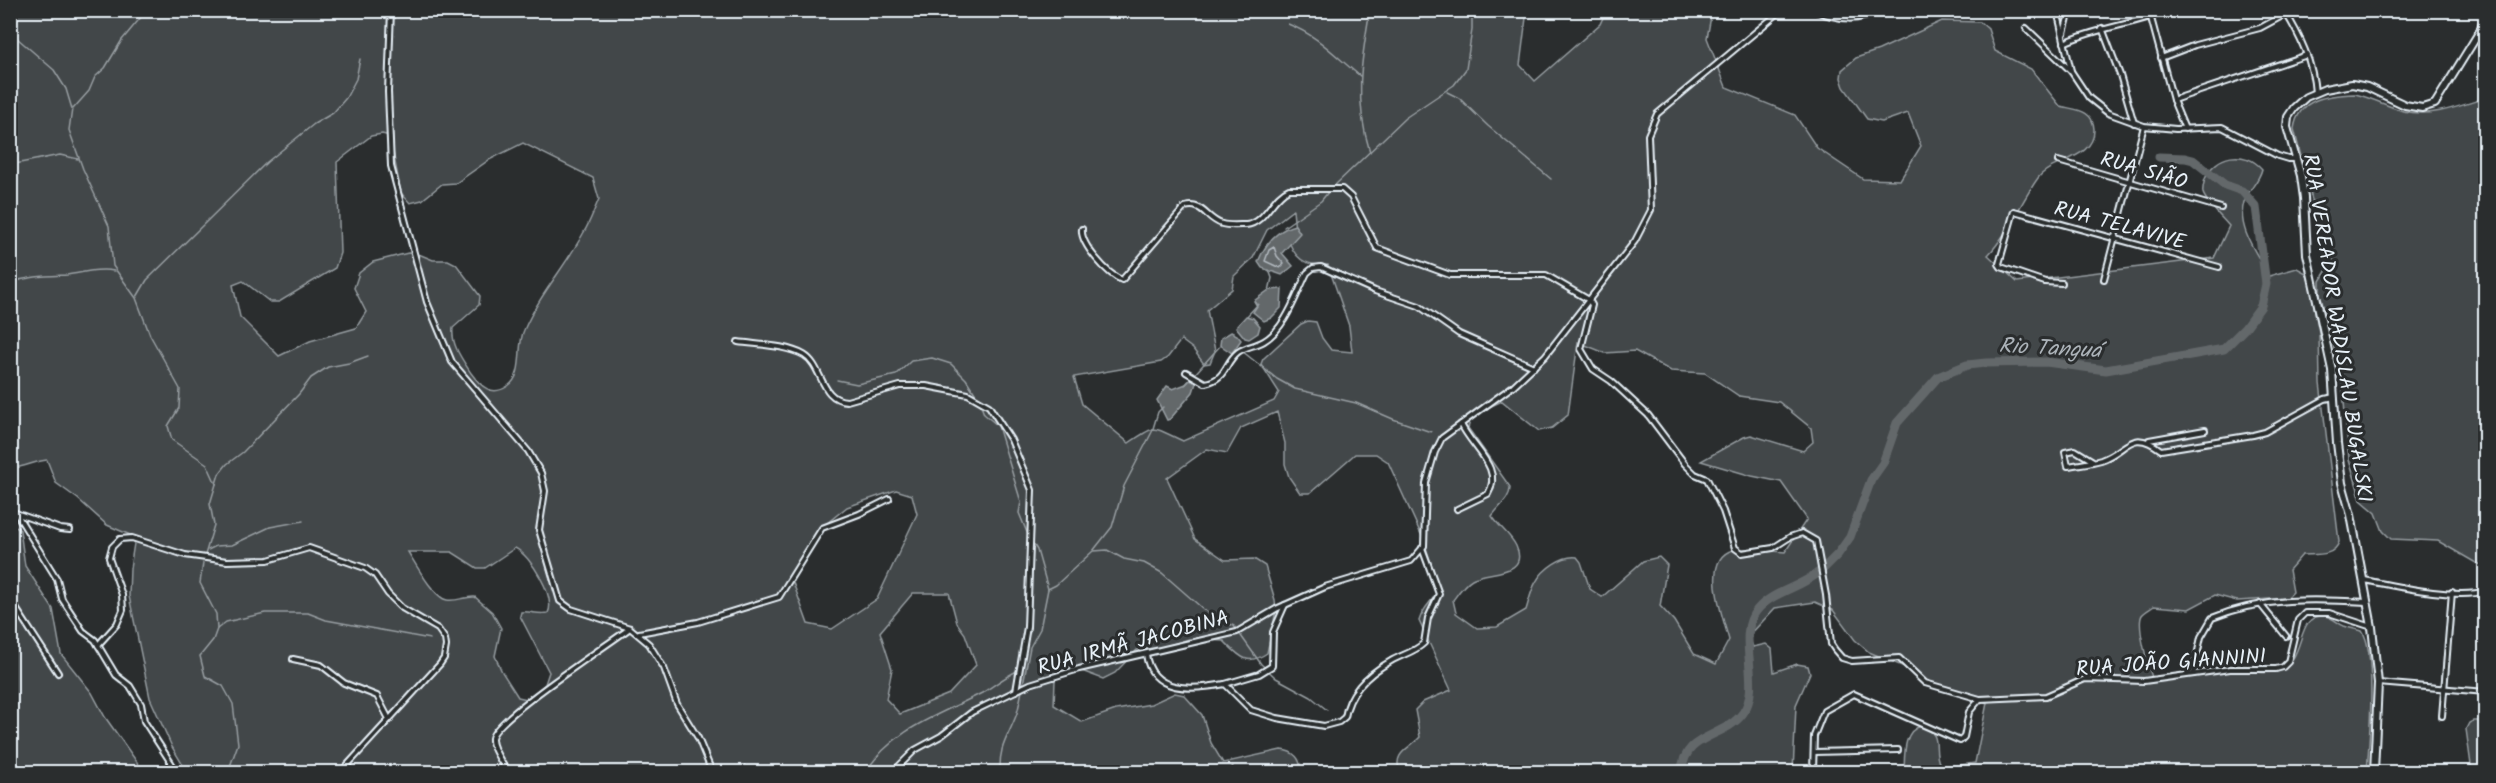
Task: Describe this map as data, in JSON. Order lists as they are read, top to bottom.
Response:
{
  "streets": {
    "main road": ["RUA VEREADOR WADISLAU BUGALSKI"],
    "street": [
      "RUA SIÃO",
      "RUA TELAVIVE",
      "RUA IRMÃ JACOBINA",
      "RUA JOÃO GIANNINI"
    ]
  },
  "crossings": [
    ["RUA VEREADOR WADISLAU BUGALSKI", "RUA JOÃO GIANNINI"]
  ],
  "water": ["Rio Tanguá"]
}
